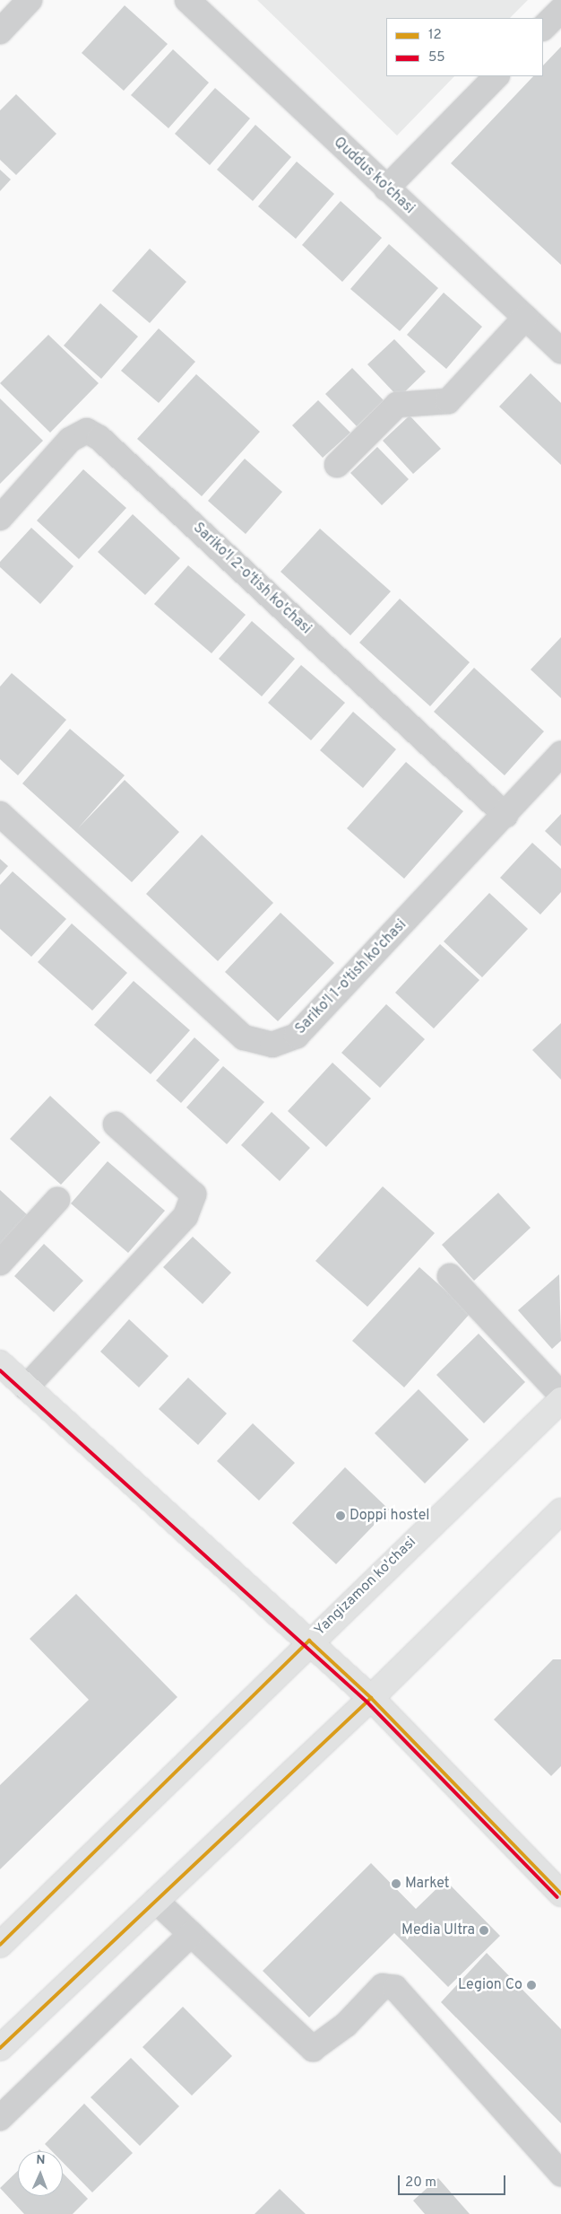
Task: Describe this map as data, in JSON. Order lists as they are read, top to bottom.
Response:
{
  "streets": {
    "main road": ["Yangizamon ko'chasi"],
    "street": ["Quddus ko'chasi", "Sariko'l 2-o'tish ko'chasi", "Sariko'l 1-o'tish ko'chasi"]
  },
  "crossings": [
    ["Sariko'l 2-o'tish ko'chasi", "Sariko'l 1-o'tish ko'chasi"]
  ],
  "places": [
    "Doppi hostel",
    "Market",
    "Media Ultra",
    "Legion Co"
  ],
  "lines": ["transit line 55", "transit line 12"],
  "legend": ["12", "55"],
  "scale_bar": "20 m",
  "north": "top"
}
